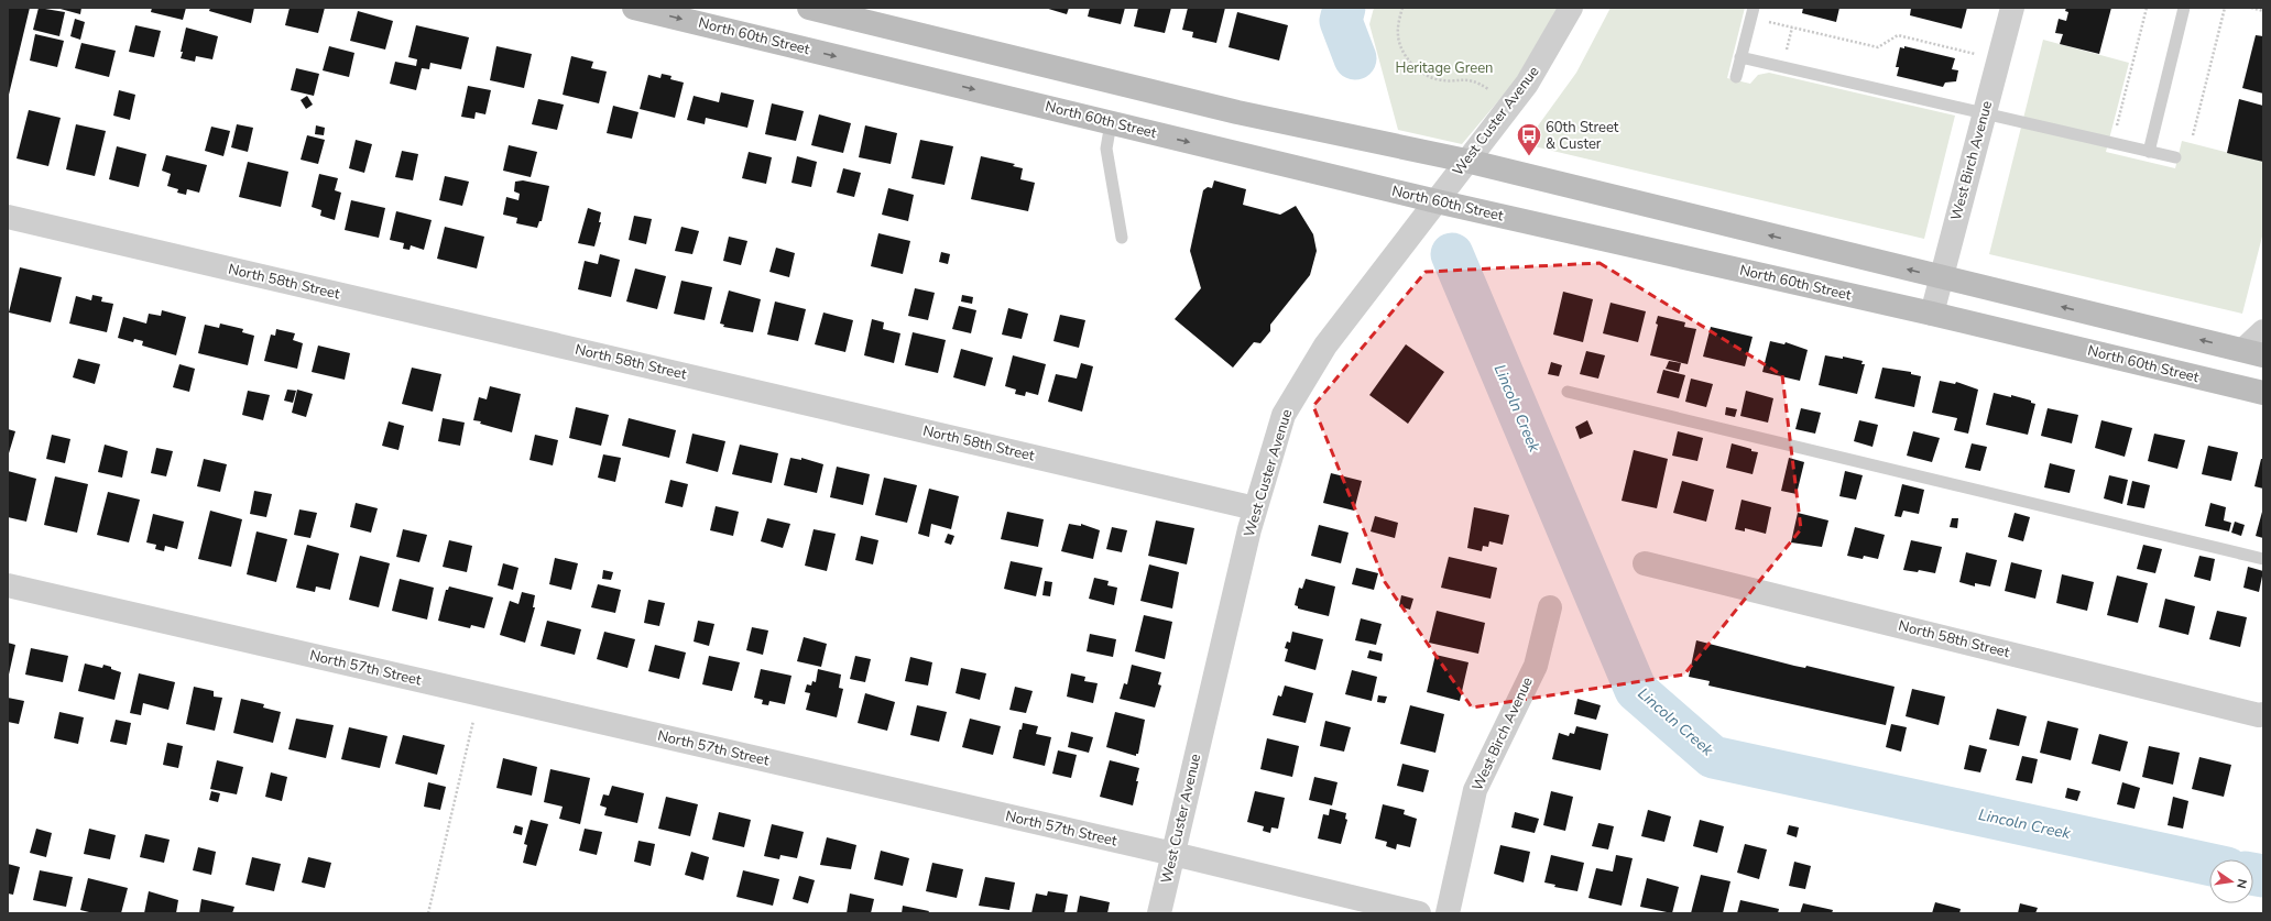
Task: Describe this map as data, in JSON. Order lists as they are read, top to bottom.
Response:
{
  "streets": {
    "main road": ["North 60th Street"],
    "street": [
      "West Custer Avenue",
      "West Birch Avenue",
      "North 58th Street",
      "North 57th Street"
    ]
  },
  "crossings": [
    ["North 60th Street", "West Custer Avenue"],
    ["North 60th Street", "West Birch Avenue"],
    ["West Custer Avenue", "North 58th Street"],
    ["West Custer Avenue", "North 57th Street"]
  ],
  "water": ["Lincoln Creek"],
  "parks": ["Heritage Green"],
  "places": {
    "bus stop": ["60th Street & Custer"]
  },
  "north": "right"
}
